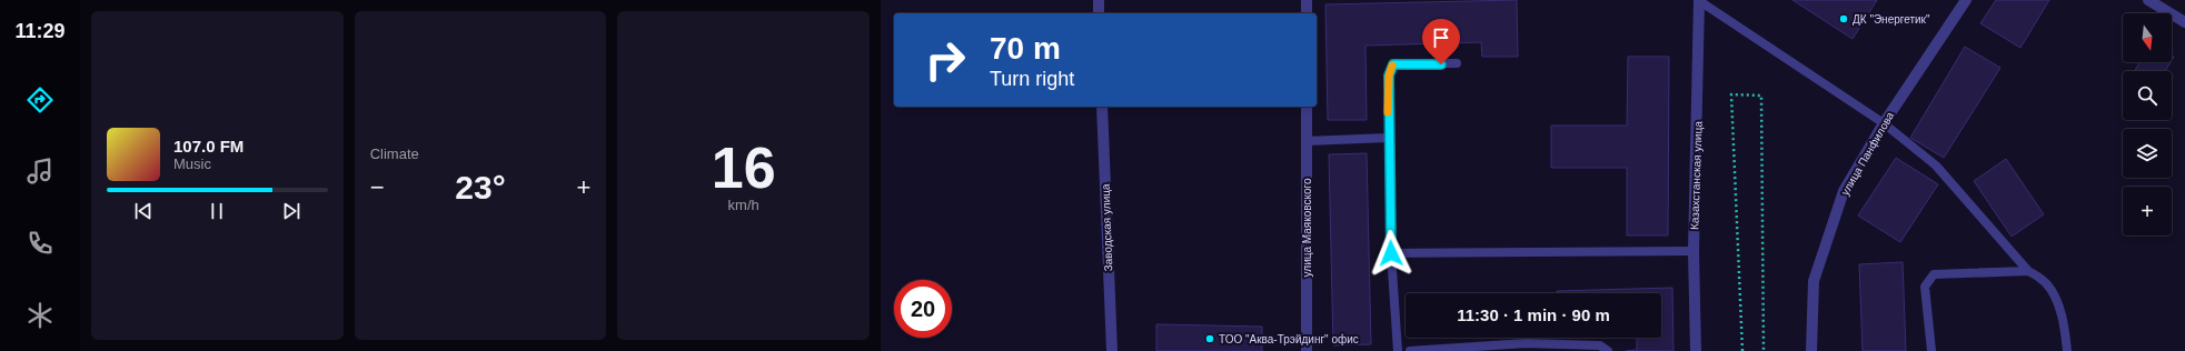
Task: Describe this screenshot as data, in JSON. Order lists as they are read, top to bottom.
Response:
{
  "streets": {
    "street": [
      "улица Панфилова",
      "Казахстанская улица",
      "Заводская улица",
      "улица Маяковского"
    ]
  },
  "places": ["ДК \"Энергетик\"", "ТОО \"Аква-Трэйдинг\" офис"],
  "north": "bottom",
  "page": {
    "tabs": "11:29",
    "tile": [
      "Climate",
      ["16", "km/h"]
    ],
    "map_buttons": "+",
    "turn": ["70 m", "Turn right"],
    "song": ["107.0 FM", "Music"],
    "heat": ["−", "23°", "+"],
    "limit": "20",
    "trip": "11:30 · 1 min · 90 m"
  }
}
